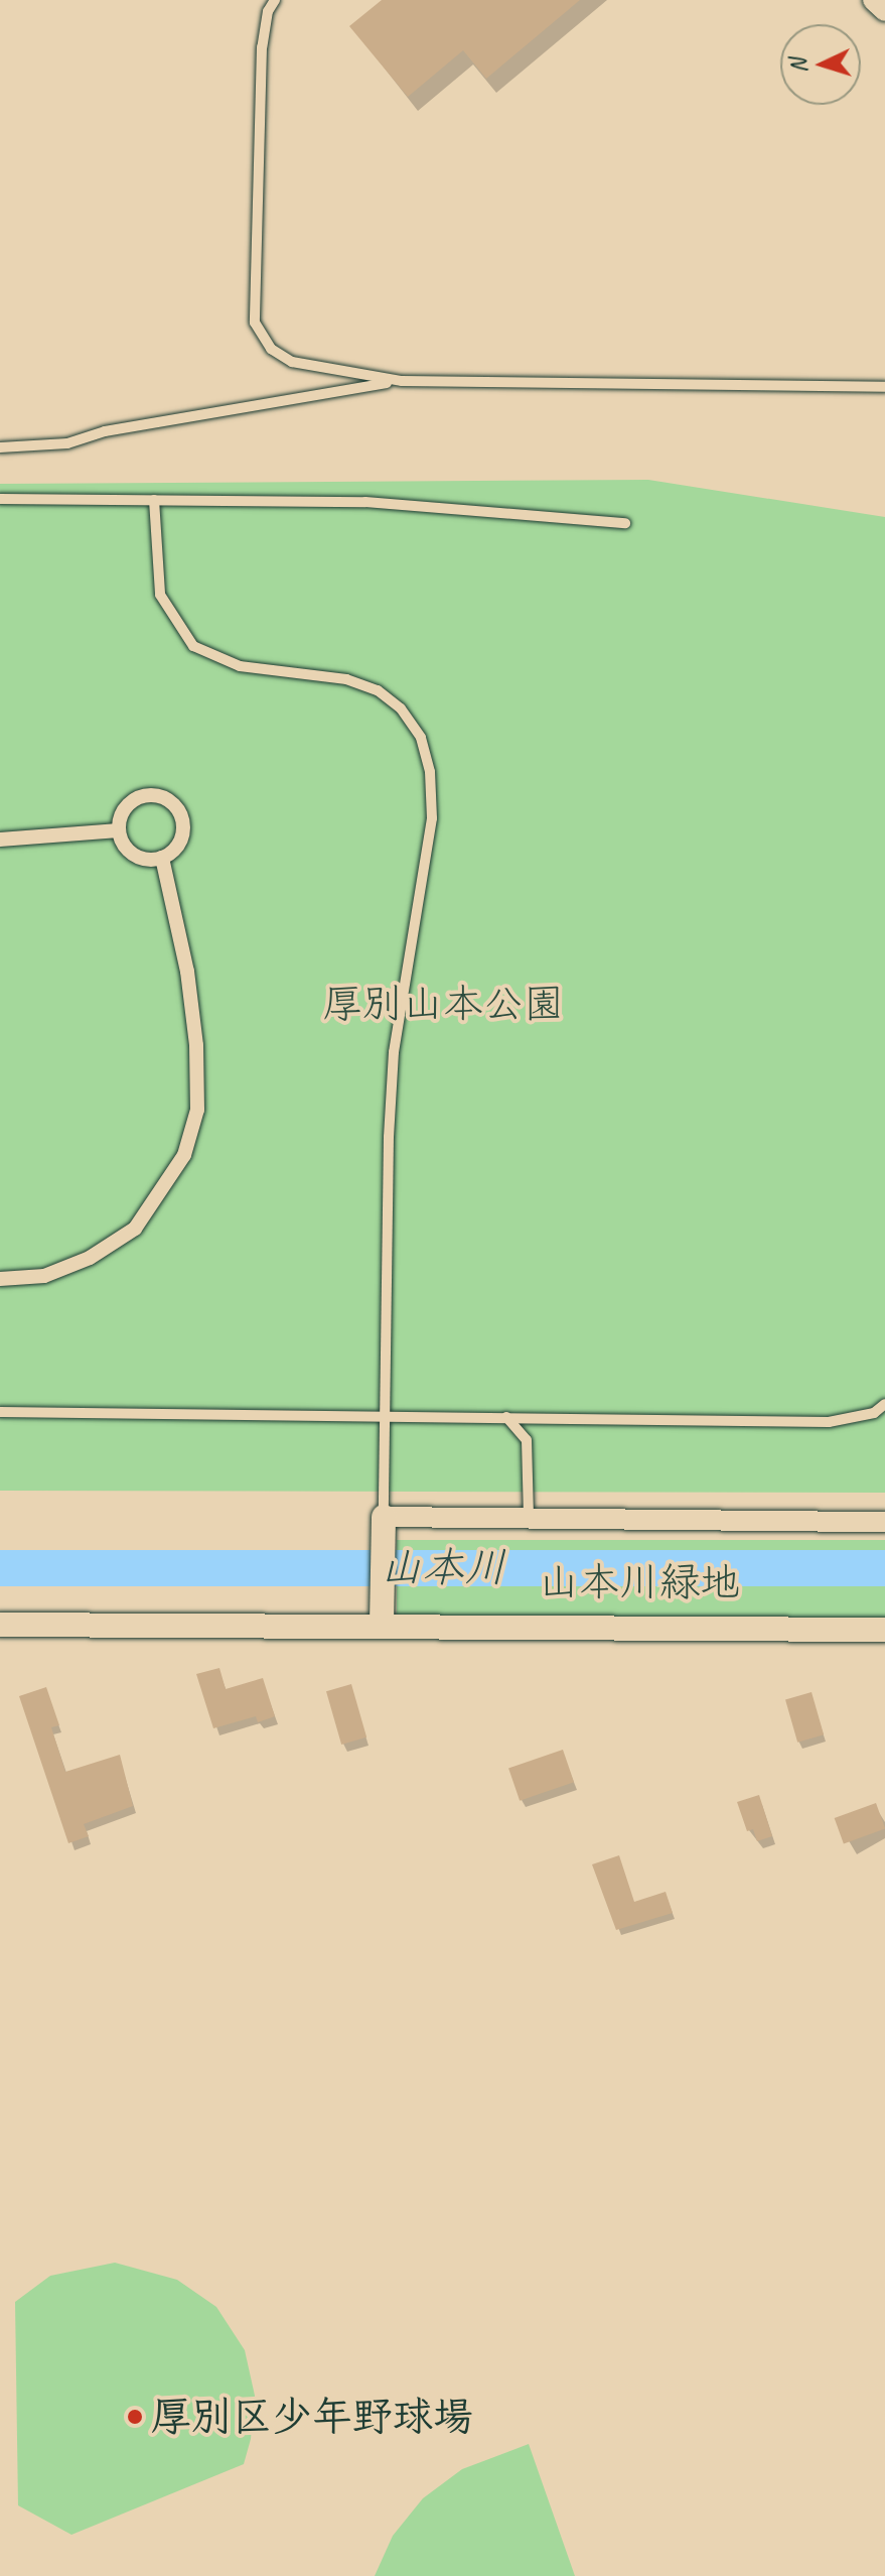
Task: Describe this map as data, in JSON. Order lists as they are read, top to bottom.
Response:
{
  "water": ["山本川"],
  "parks": ["厚別山本公園", "山本川緑地"],
  "places": ["厚別区少年野球場"],
  "north": "left"
}
